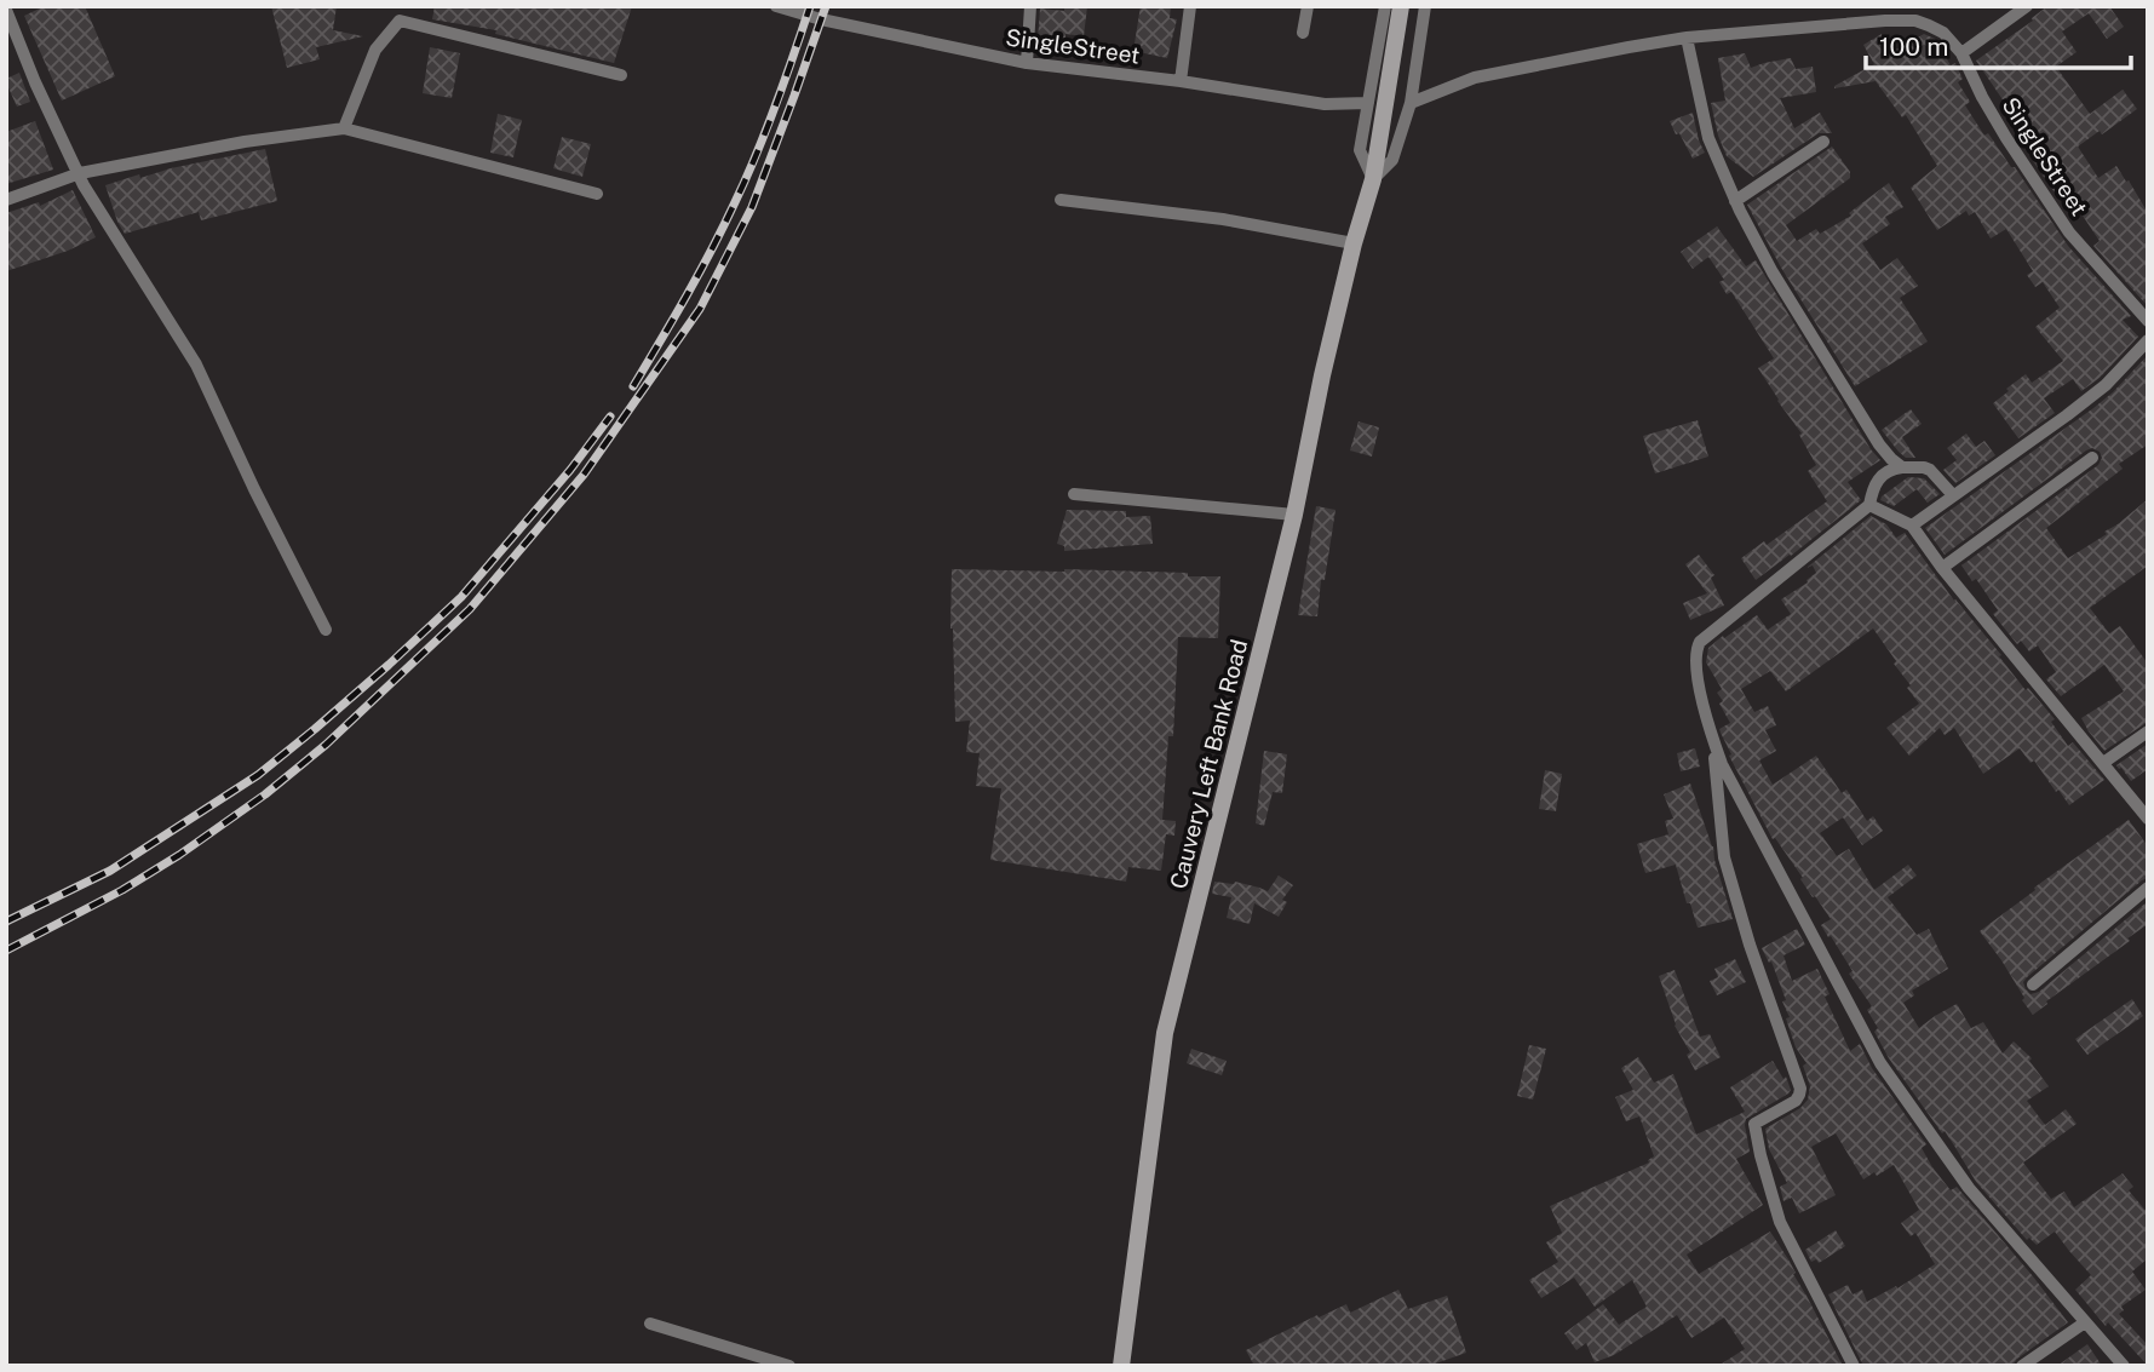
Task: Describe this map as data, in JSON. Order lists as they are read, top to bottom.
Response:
{
  "streets": {
    "main road": ["Cauvery Left Bank Road"],
    "street": ["SingleStreet"]
  },
  "scale_bar": "100 m"
}
